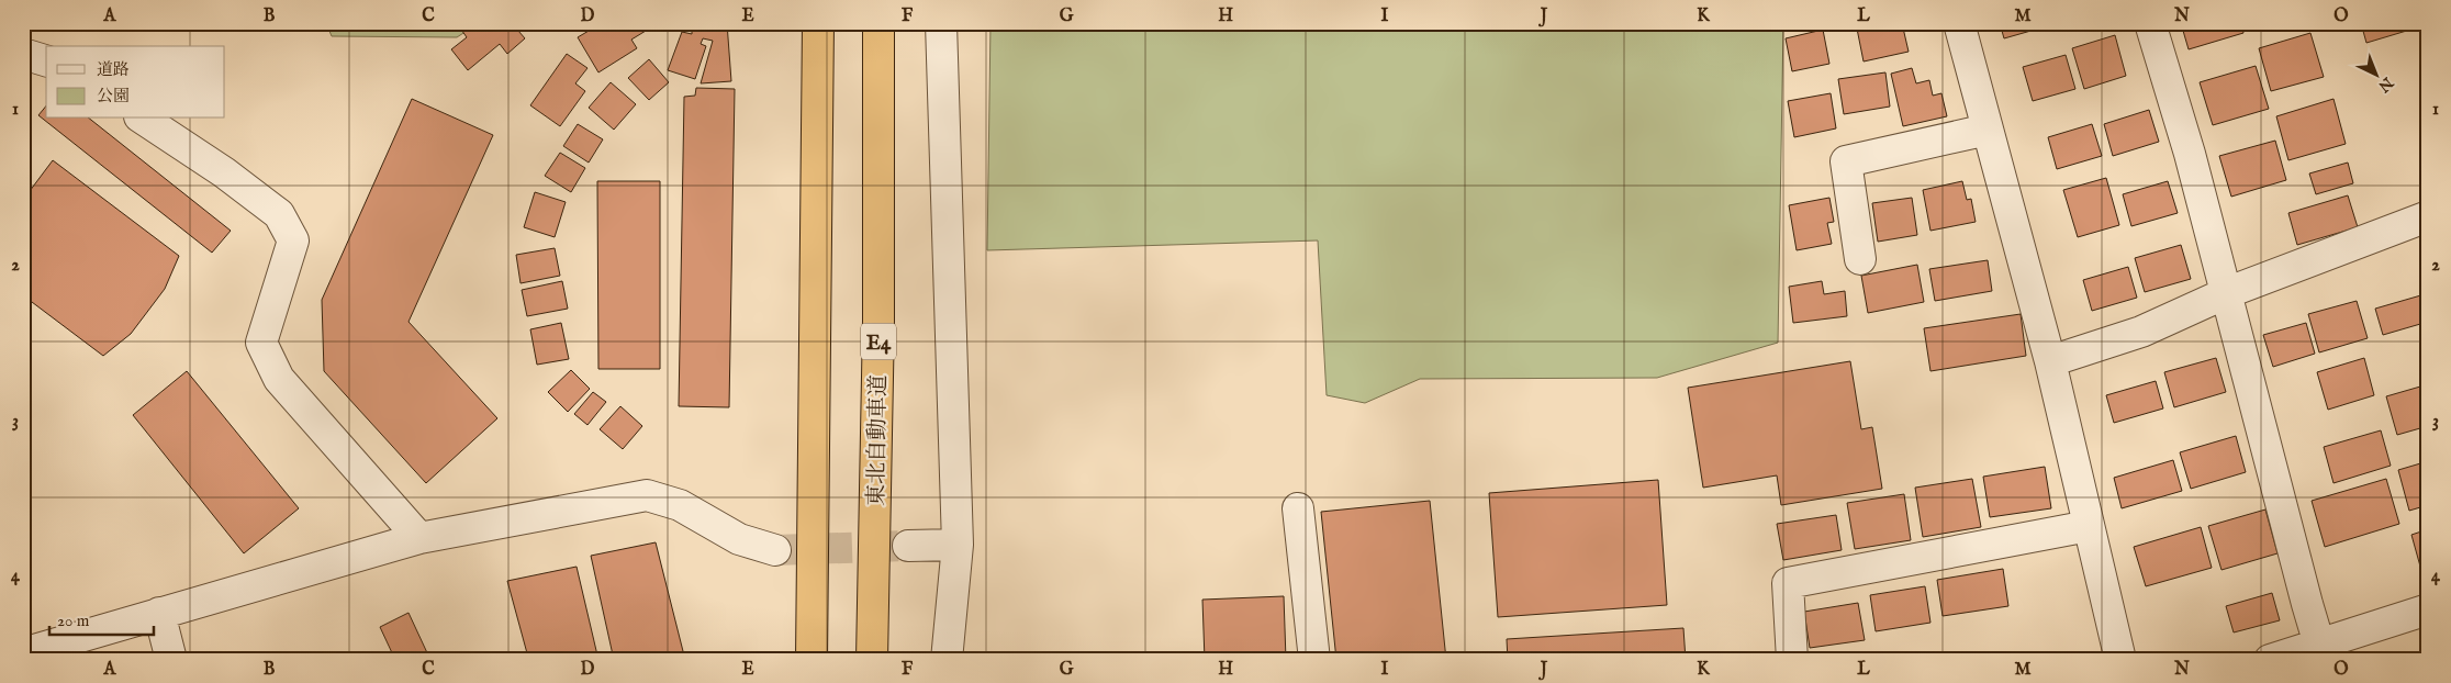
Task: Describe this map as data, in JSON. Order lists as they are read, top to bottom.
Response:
{
  "streets": {
    "highway": ["E4", "東北自動車道"]
  },
  "legend": ["道路", "公園"],
  "scale_bar": "20 m",
  "north": "bottom right",
  "grid": {
    "columns": [
      "A",
      "B",
      "C",
      "D",
      "E",
      "F",
      "G",
      "H",
      "I",
      "J",
      "K",
      "L",
      "M",
      "N",
      "O"
    ],
    "rows": [
      "1",
      "2",
      "3",
      "4"
    ]
  }
}
